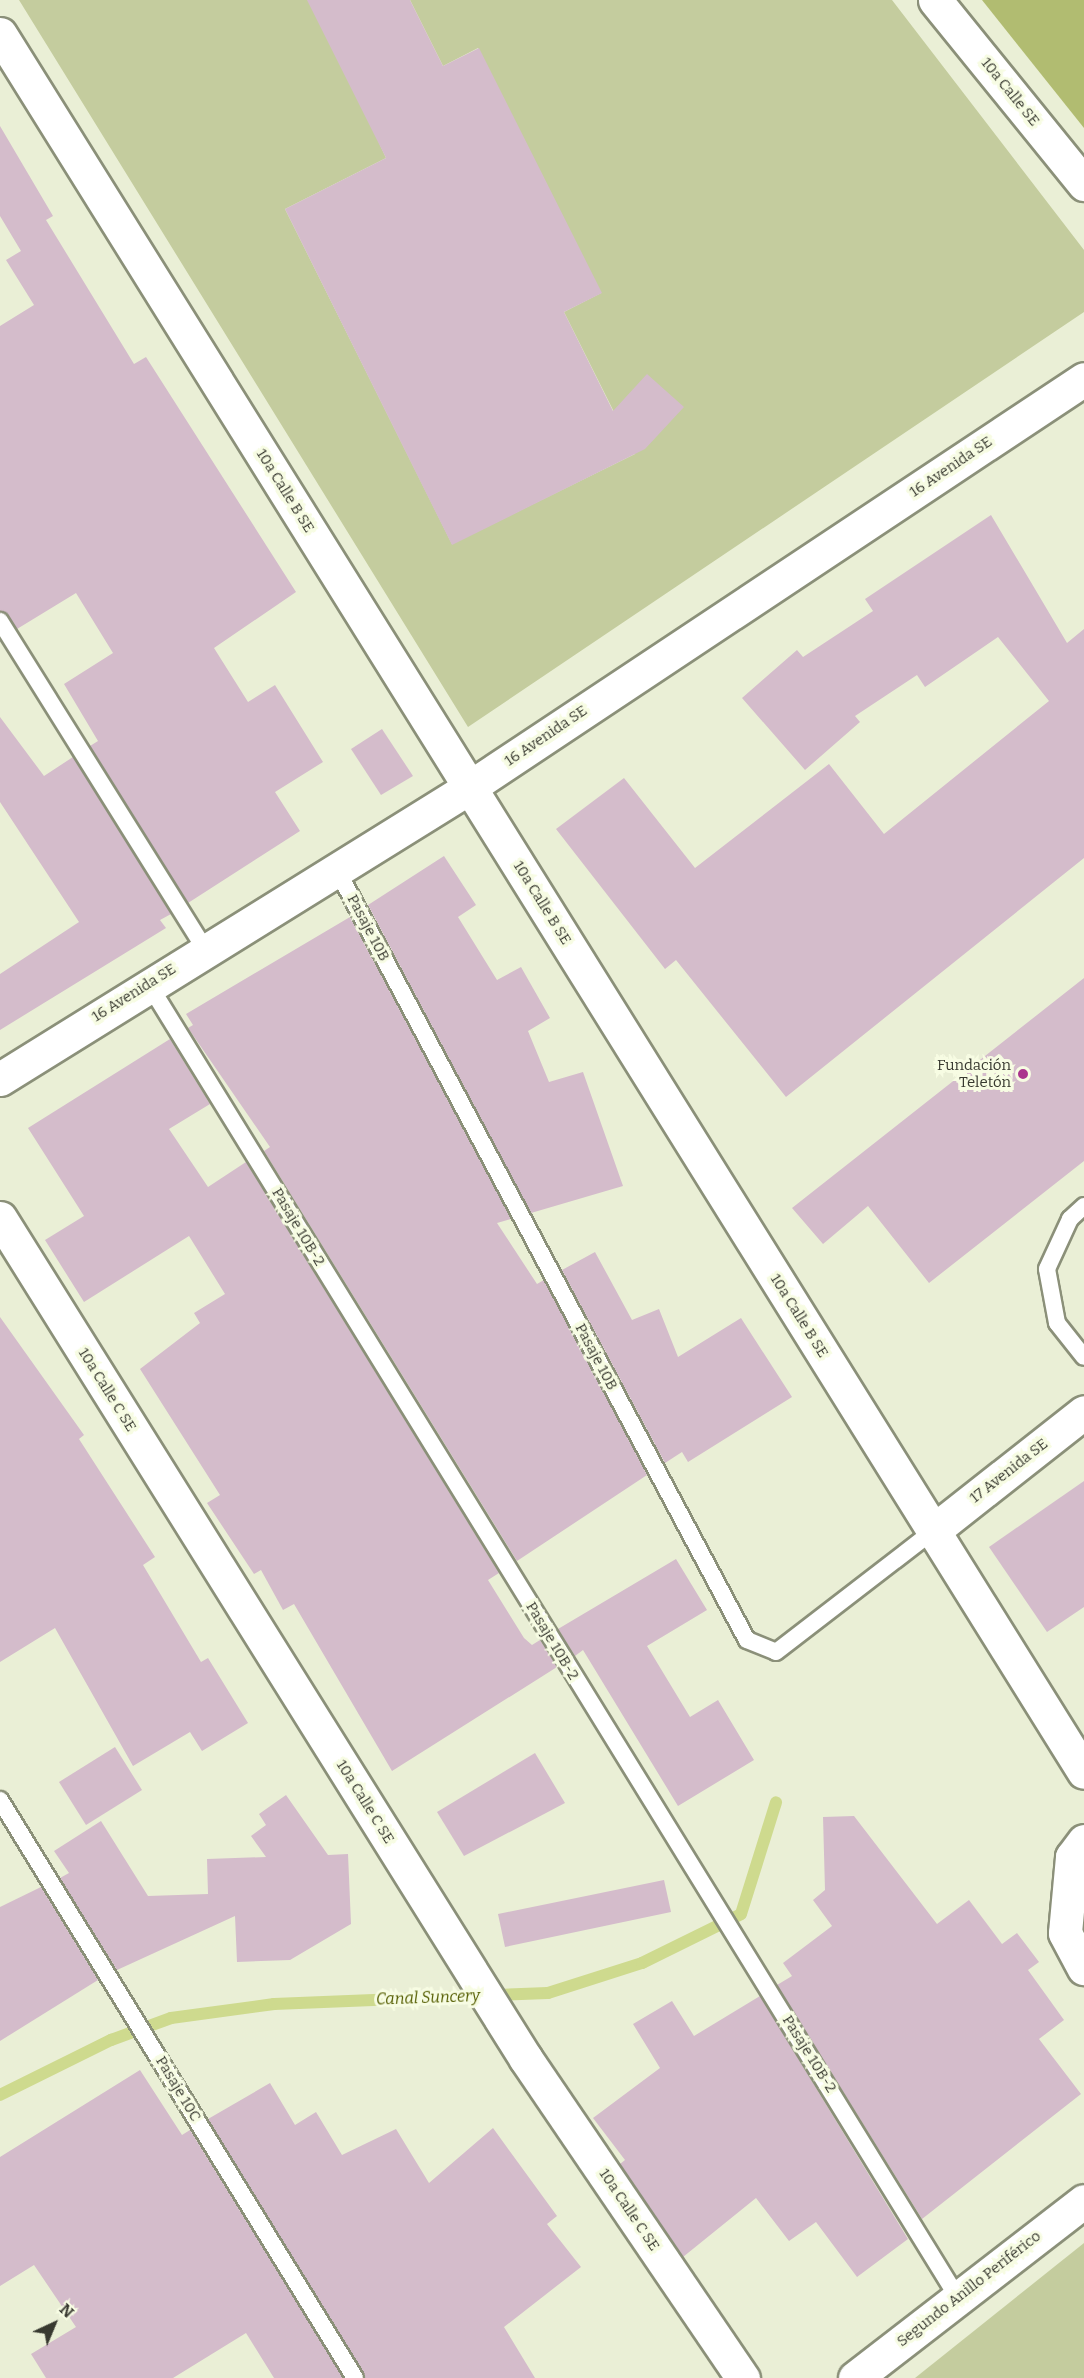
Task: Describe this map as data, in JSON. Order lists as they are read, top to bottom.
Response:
{
  "streets": {
    "street": [
      "10a Calle SE",
      "16 Avenida SE",
      "10a Calle B SE",
      "10a Calle C SE",
      "17 Avenida SE",
      "Segundo Anillo Periférico"
    ],
    "lane": ["Pasaje 10B", "Pasaje 10B-2", "Pasaje 10C"]
  },
  "crossings": [
    ["16 Avenida SE", "10a Calle B SE"],
    ["16 Avenida SE", "Pasaje 10B"],
    ["16 Avenida SE", "Pasaje 10B-2"],
    ["10a Calle B SE", "Pasaje 10B"],
    ["10a Calle B SE", "17 Avenida SE"],
    ["Pasaje 10B", "17 Avenida SE"],
    ["Pasaje 10B-2", "Segundo Anillo Periférico"]
  ],
  "water": ["Canal Suncery"],
  "places": ["Fundación Teletón"],
  "north": "top right"
}
